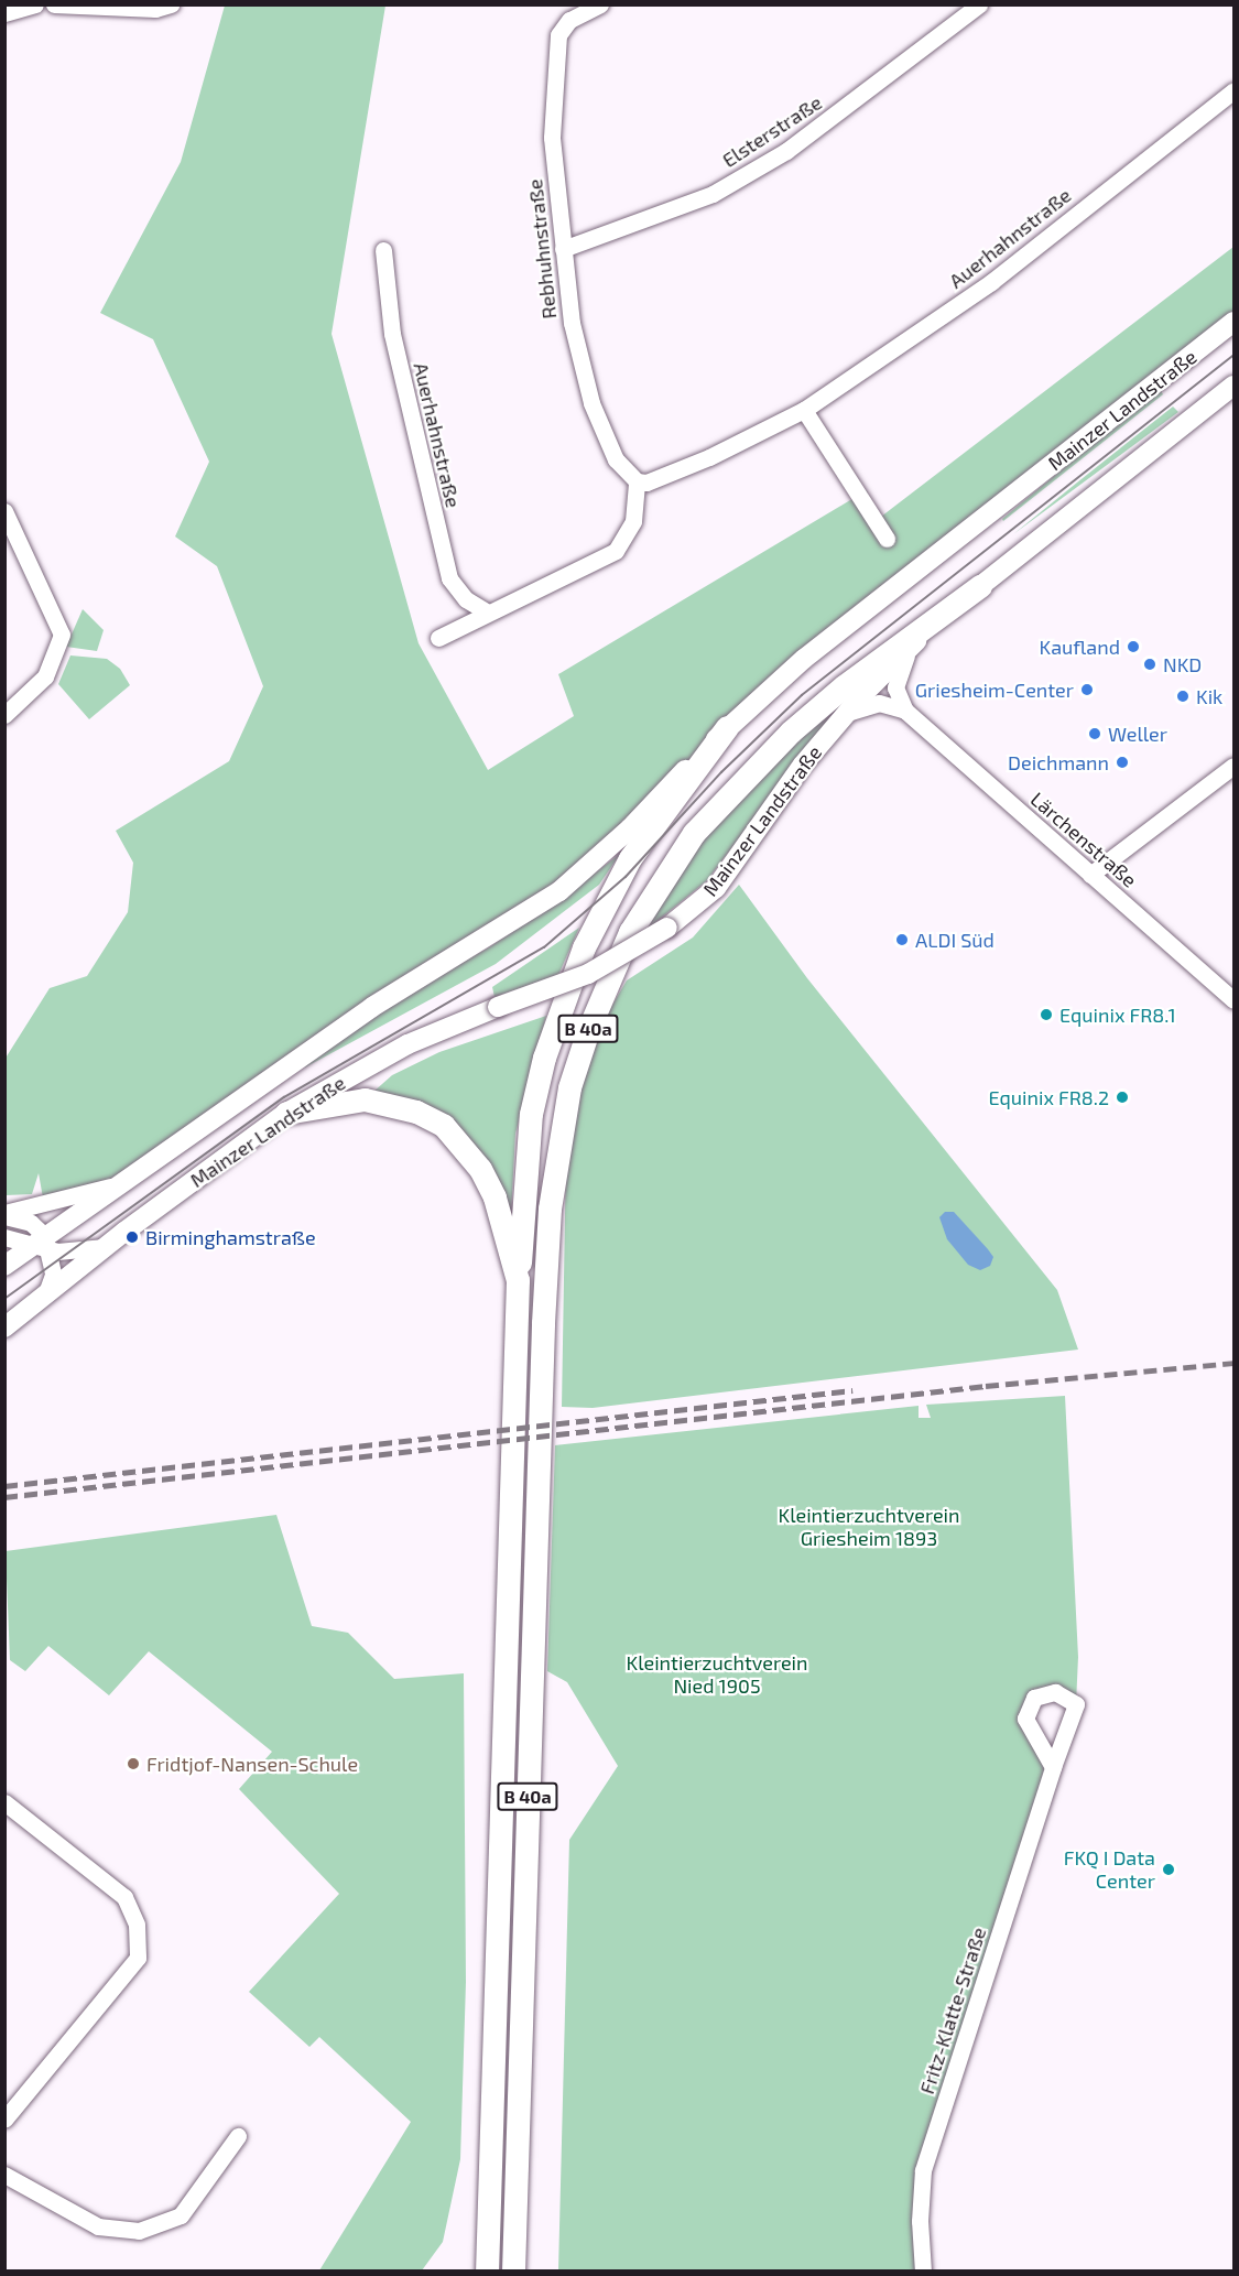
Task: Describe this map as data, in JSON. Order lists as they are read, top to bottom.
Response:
{
  "streets": {
    "highway": ["B 40a"],
    "main road": ["Mainzer Landstraße"],
    "street": [
      "Elsterstraße",
      "Auerhahnstraße",
      "Rebhuhnstraße",
      "Lärchenstraße",
      "Fritz-Klatte-Straße"
    ]
  },
  "crossings": [
    ["Elsterstraße", "Rebhuhnstraße"],
    ["Auerhahnstraße", "Rebhuhnstraße"],
    ["Mainzer Landstraße", "B 40a"]
  ],
  "parks": ["Kleintierzuchtverein Griesheim 1893", "Kleintierzuchtverein Nied 1905"],
  "places": [
    "Kaufland",
    "NKD",
    "Griesheim-Center",
    "Kik",
    "Weller",
    "Deichmann",
    "ALDI Süd",
    "Equinix FR8.1",
    "Equinix FR8.2",
    "Birminghamstraße",
    "Fridtjof-Nansen-Schule",
    "FKQ I Data Center"
  ]
}
